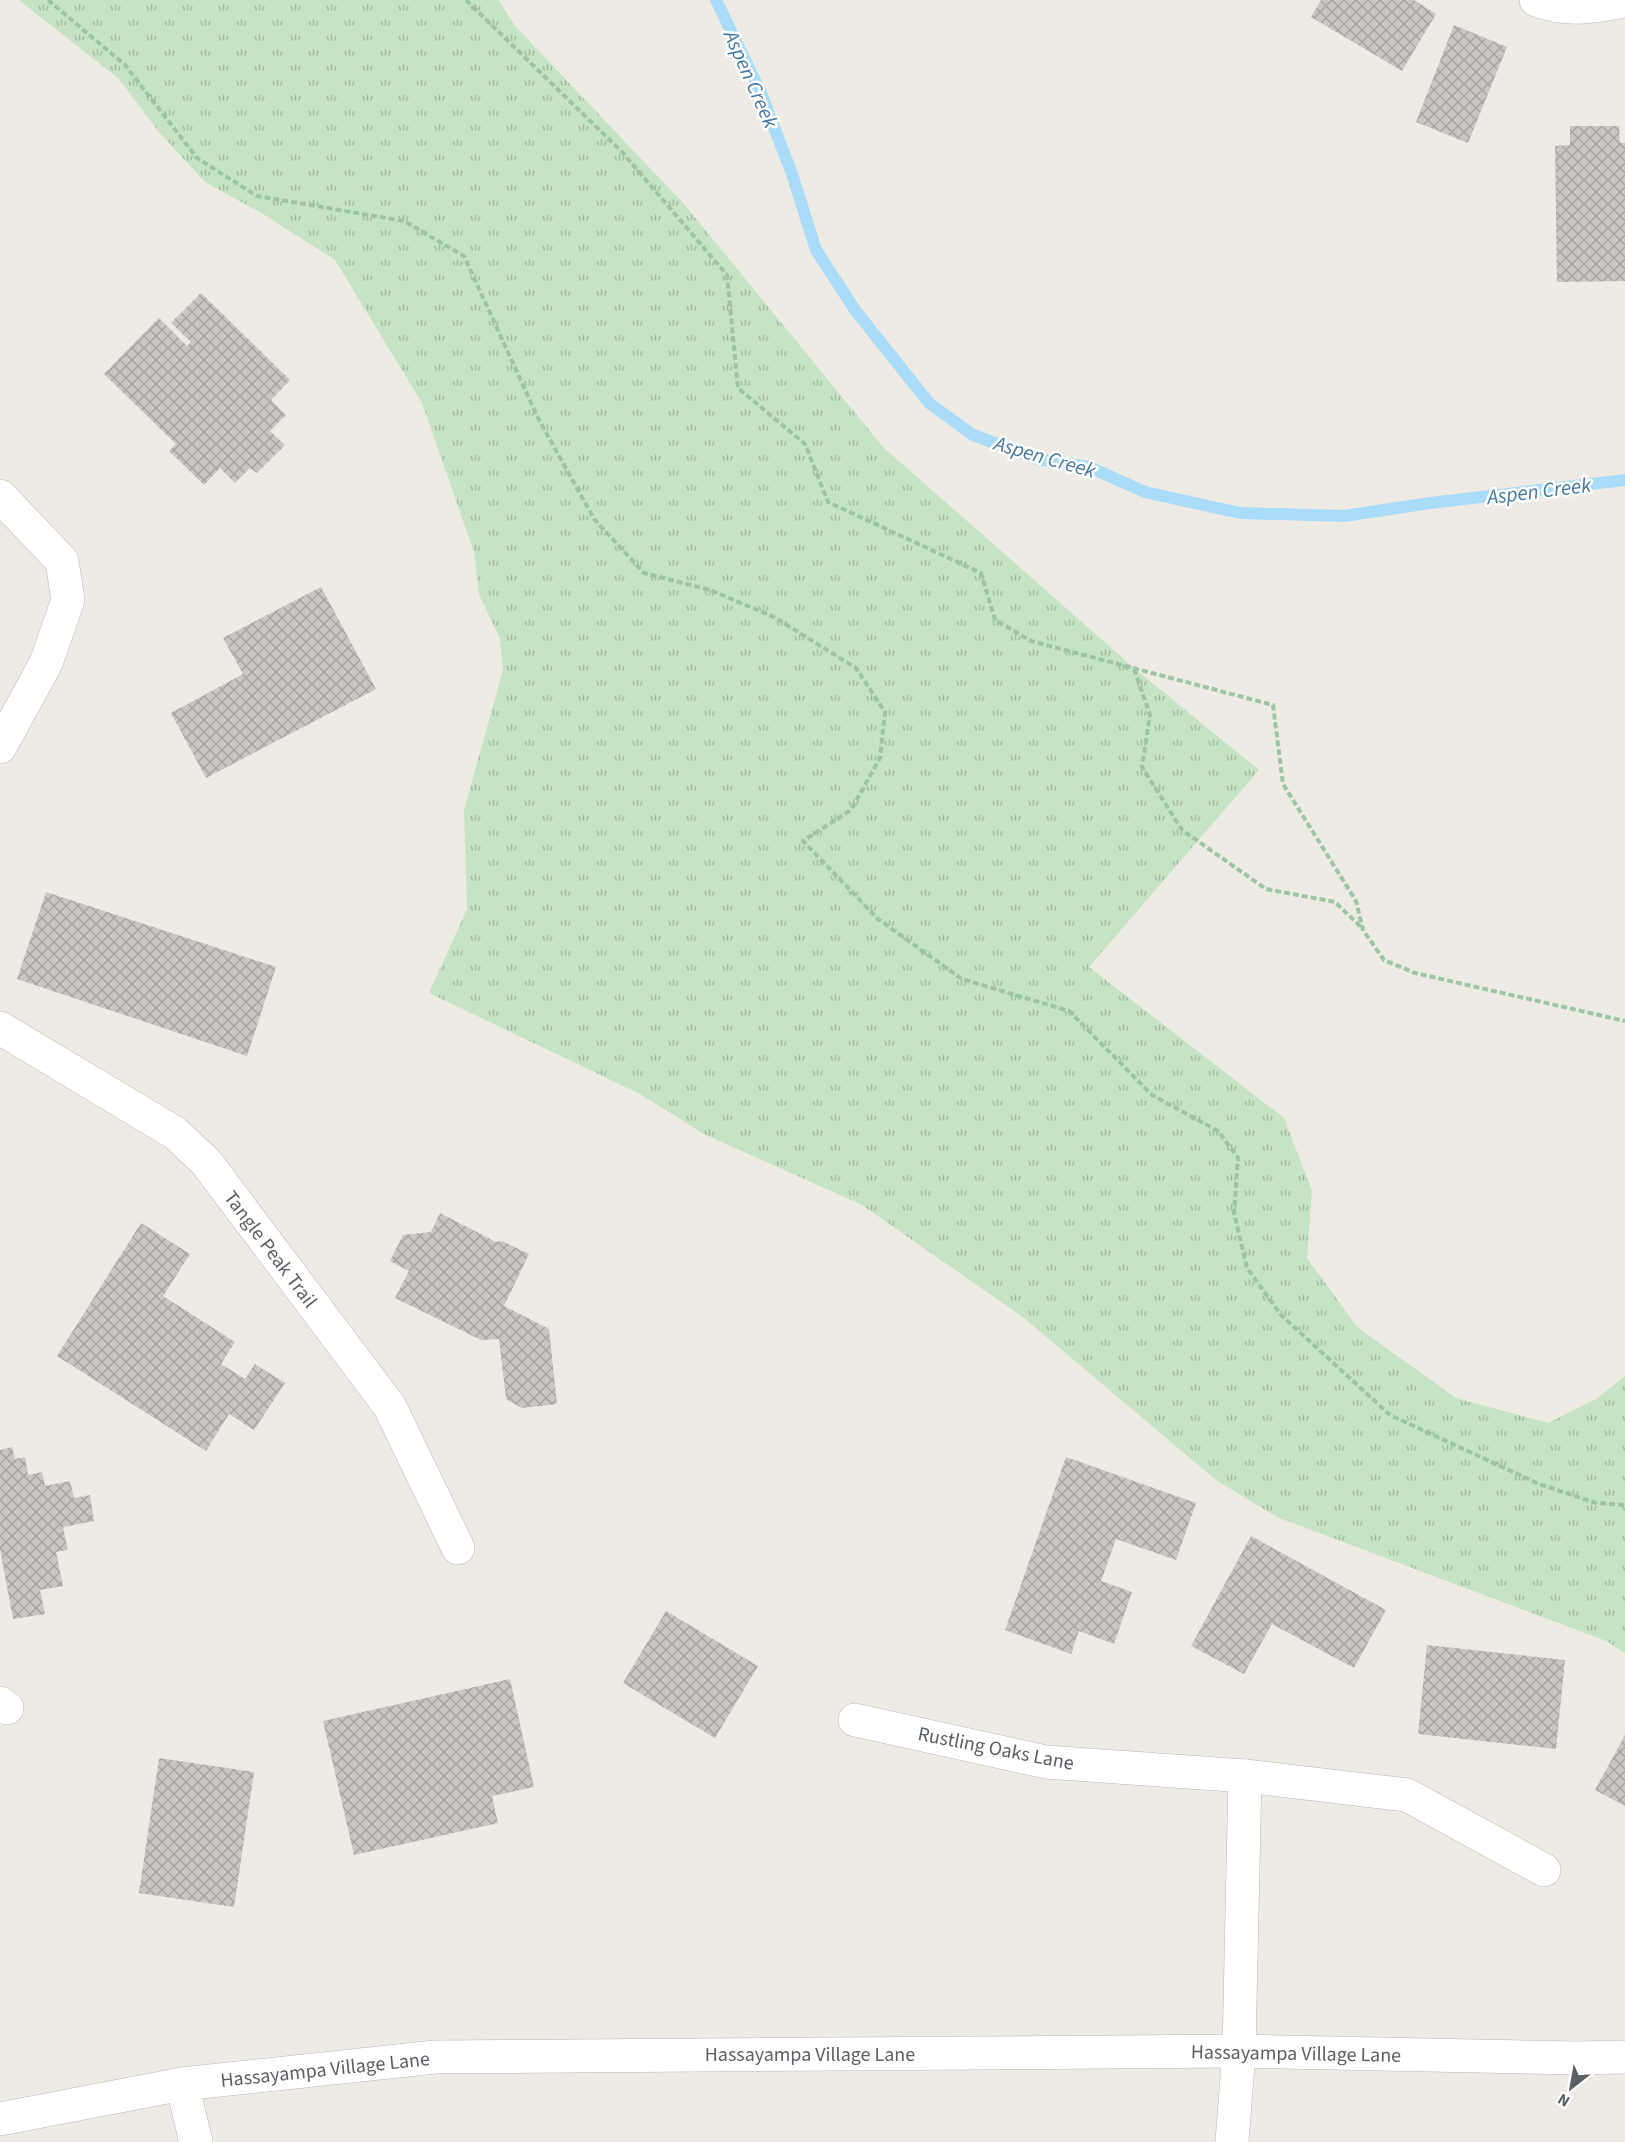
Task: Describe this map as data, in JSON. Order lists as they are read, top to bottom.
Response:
{
  "streets": {
    "street": ["Tangle Peak Trail", "Rustling Oaks Lane", "Hassayampa Village Lane"]
  },
  "water": ["Aspen Creek"],
  "north": "bottom left"
}
